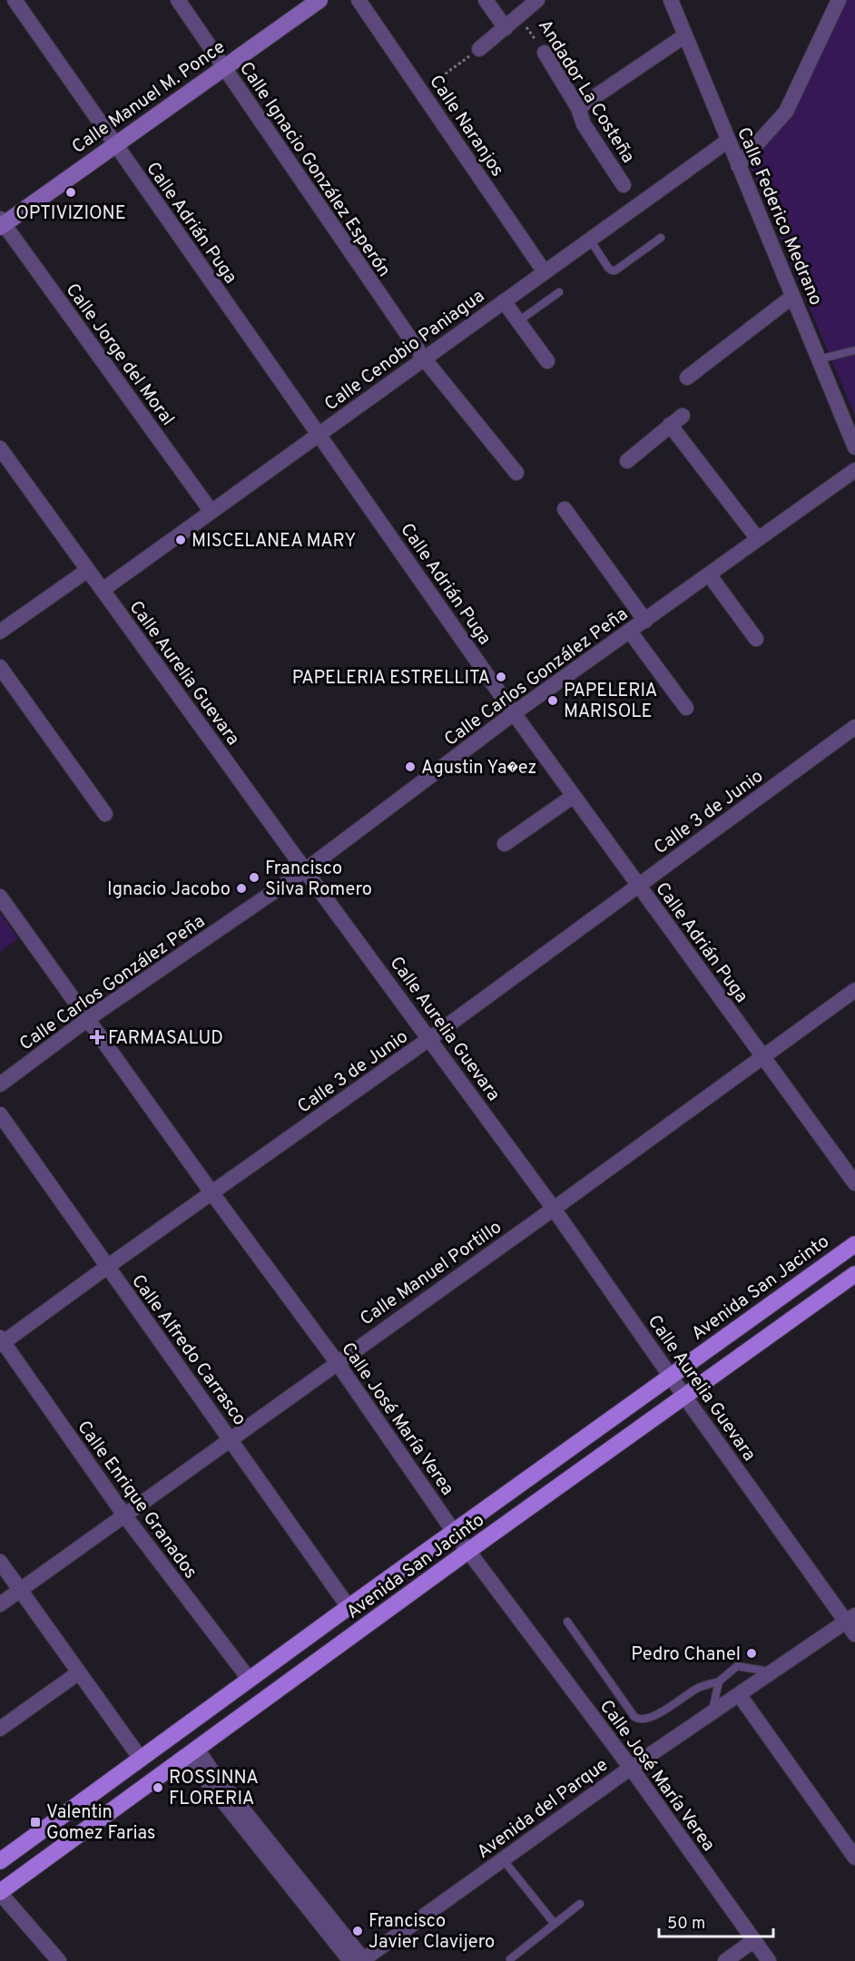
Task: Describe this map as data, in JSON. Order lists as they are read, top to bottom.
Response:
{
  "streets": {
    "main road": ["Avenida San Jacinto"],
    "street": [
      "Andador La Costeña",
      "Calle Manuel M. Ponce",
      "Calle Naranjos",
      "Calle Ignacio González Esperón",
      "Calle Federico Medrano",
      "Calle Adrián Puga",
      "Calle Cenobio Paniagua",
      "Calle Jorge del Moral",
      "Calle Aurelia Guevara",
      "Calle Carlos González Peña",
      "Calle 3 de Junio",
      "Calle Manuel Portillo",
      "Calle Alfredo Carrasco",
      "Calle José María Verea",
      "Calle Enrique Granados",
      "Avenida del Parque"
    ]
  },
  "crossings": [
    ["Calle Manuel M. Ponce", "Calle Ignacio González Esperón"],
    ["Calle Manuel M. Ponce", "Calle Adrián Puga"],
    ["Calle Manuel M. Ponce", "Calle Jorge del Moral"],
    ["Calle Naranjos", "Calle Cenobio Paniagua"],
    ["Calle Ignacio González Esperón", "Calle Cenobio Paniagua"],
    ["Calle Federico Medrano", "Calle Cenobio Paniagua"],
    ["Calle Adrián Puga", "Calle Cenobio Paniagua"],
    ["Calle Adrián Puga", "Calle Carlos González Peña"],
    ["Calle Adrián Puga", "Calle 3 de Junio"],
    ["Calle Adrián Puga", "Calle Manuel Portillo"],
    ["Calle Cenobio Paniagua", "Calle Jorge del Moral"],
    ["Calle Cenobio Paniagua", "Calle Aurelia Guevara"],
    ["Calle Aurelia Guevara", "Calle Carlos González Peña"],
    ["Calle Aurelia Guevara", "Calle 3 de Junio"],
    ["Calle Aurelia Guevara", "Calle Manuel Portillo"],
    ["Calle Aurelia Guevara", "Avenida San Jacinto"],
    ["Calle Aurelia Guevara", "Avenida del Parque"],
    ["Calle Carlos González Peña", "Calle José María Verea"],
    ["Calle 3 de Junio", "Calle Alfredo Carrasco"],
    ["Calle 3 de Junio", "Calle José María Verea"],
    ["Calle 3 de Junio", "Calle Enrique Granados"],
    ["Calle Manuel Portillo", "Calle Alfredo Carrasco"],
    ["Calle Manuel Portillo", "Calle José María Verea"],
    ["Calle Manuel Portillo", "Calle Enrique Granados"],
    ["Avenida San Jacinto", "Calle Alfredo Carrasco"],
    ["Avenida San Jacinto", "Calle José María Verea"],
    ["Avenida San Jacinto", "Calle Enrique Granados"],
    ["Calle José María Verea", "Avenida del Parque"]
  ],
  "places": {
    "other": [
      "OPTIVIZIONE",
      "MISCELANEA MARY",
      "PAPELERIA ESTRELLITA",
      "PAPELERIA MARISOLE",
      "Agustin Ya�ez",
      "Francisco Silva Romero",
      "Ignacio Jacobo",
      "Pedro Chanel",
      "ROSSINNA FLORERIA",
      "Francisco Javier Clavijero"
    ],
    "health": ["FARMASALUD"],
    "transit": ["Valentin Gomez Farias"]
  },
  "scale_bar": "50 m"
}
